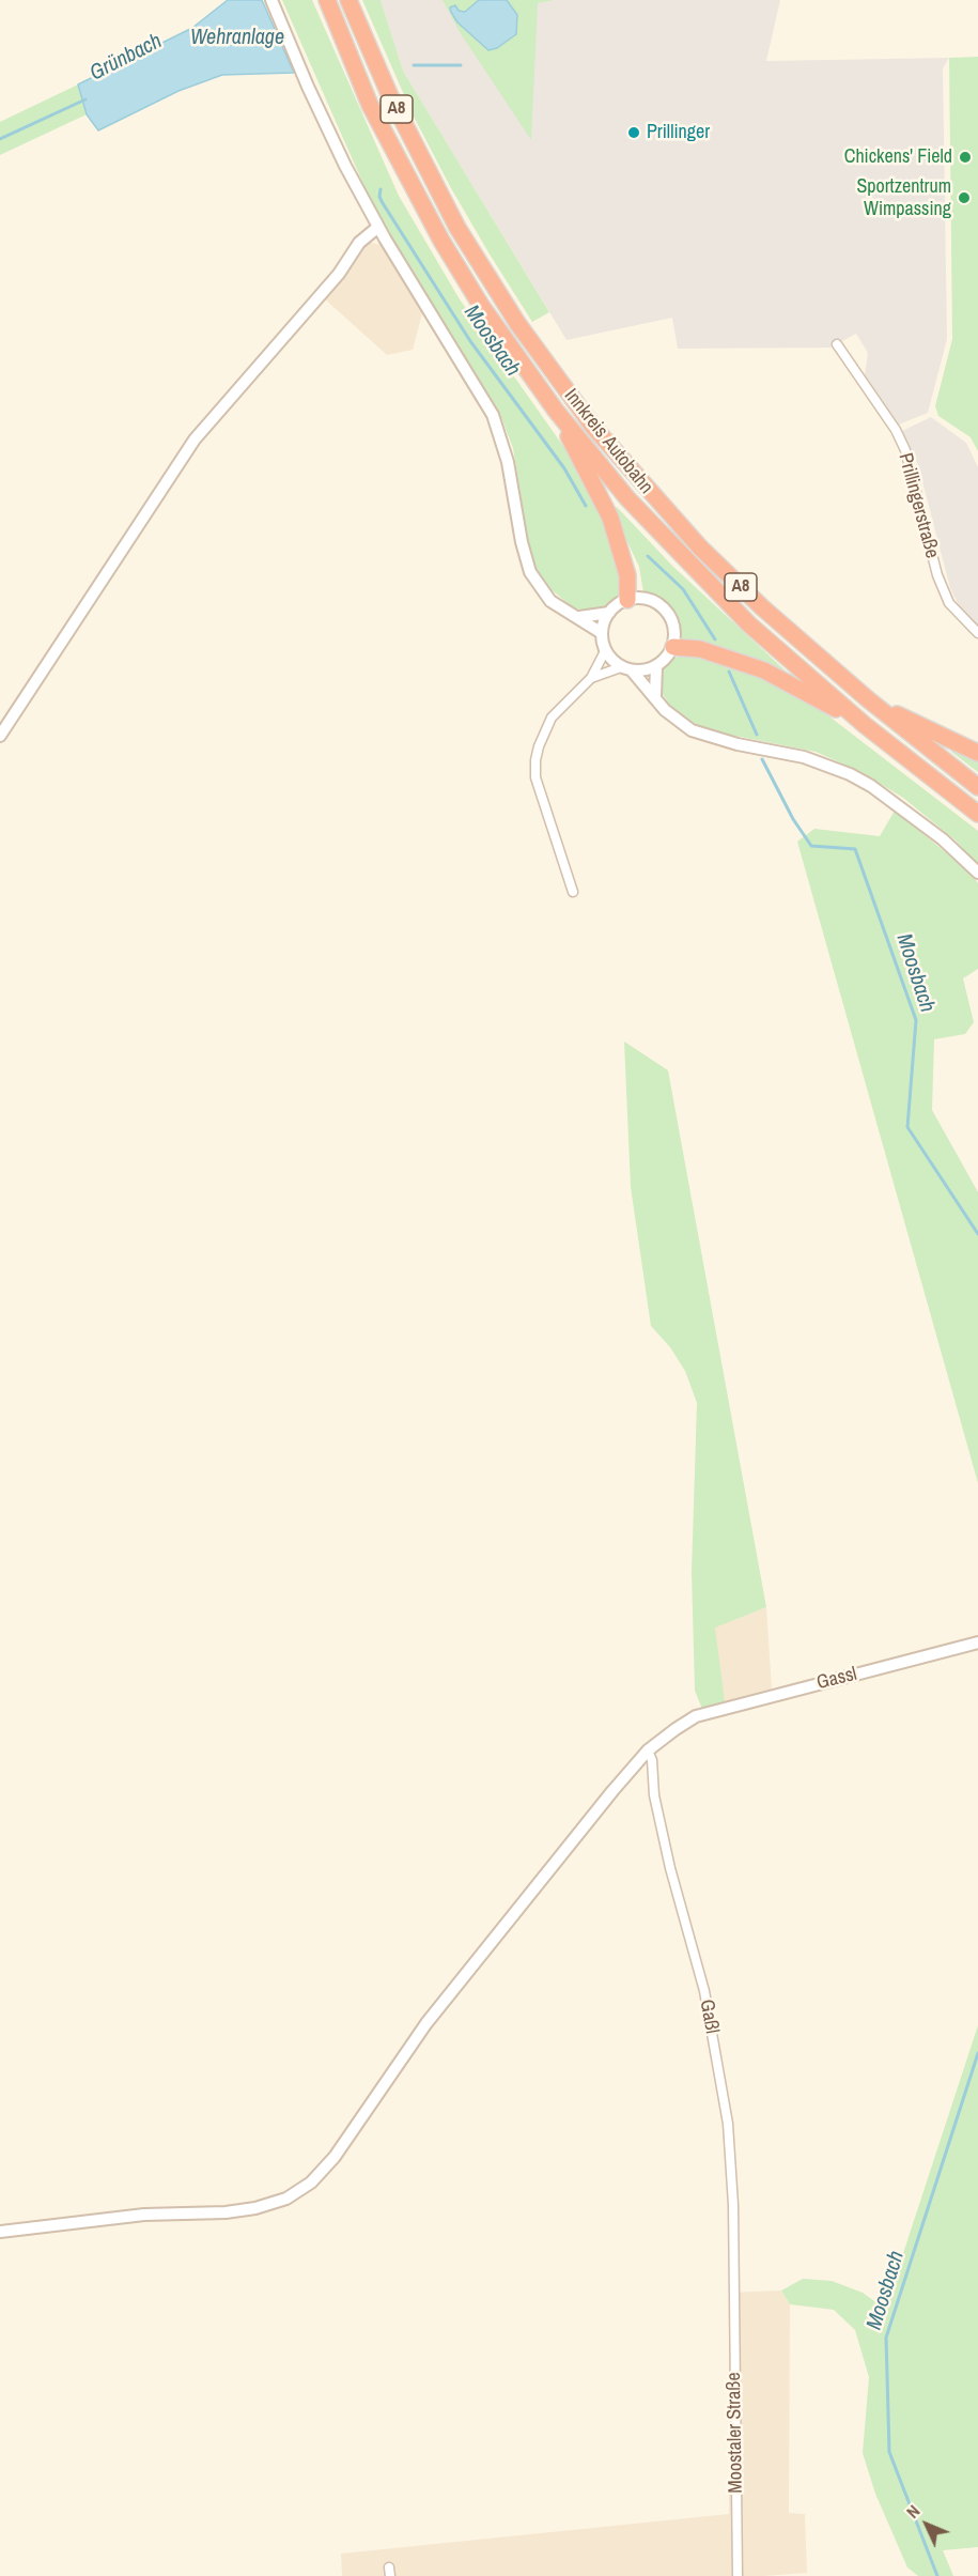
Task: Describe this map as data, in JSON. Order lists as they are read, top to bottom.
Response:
{
  "streets": {
    "highway": ["A8", "Innkreis Autobahn"],
    "street": [
      "Prillingerstraße",
      "Gassl",
      "Gaßl",
      "Moostaler Straße"
    ]
  },
  "crossings": [
    ["Gassl", "Gaßl"],
    ["Gaßl", "Moostaler Straße"]
  ],
  "water": ["Wehranlage", "Grünbach", "Moosbach"],
  "places": ["Prillinger", "Chickens' Field", "Sportzentrum Wimpassing"],
  "north": "top left"
}
